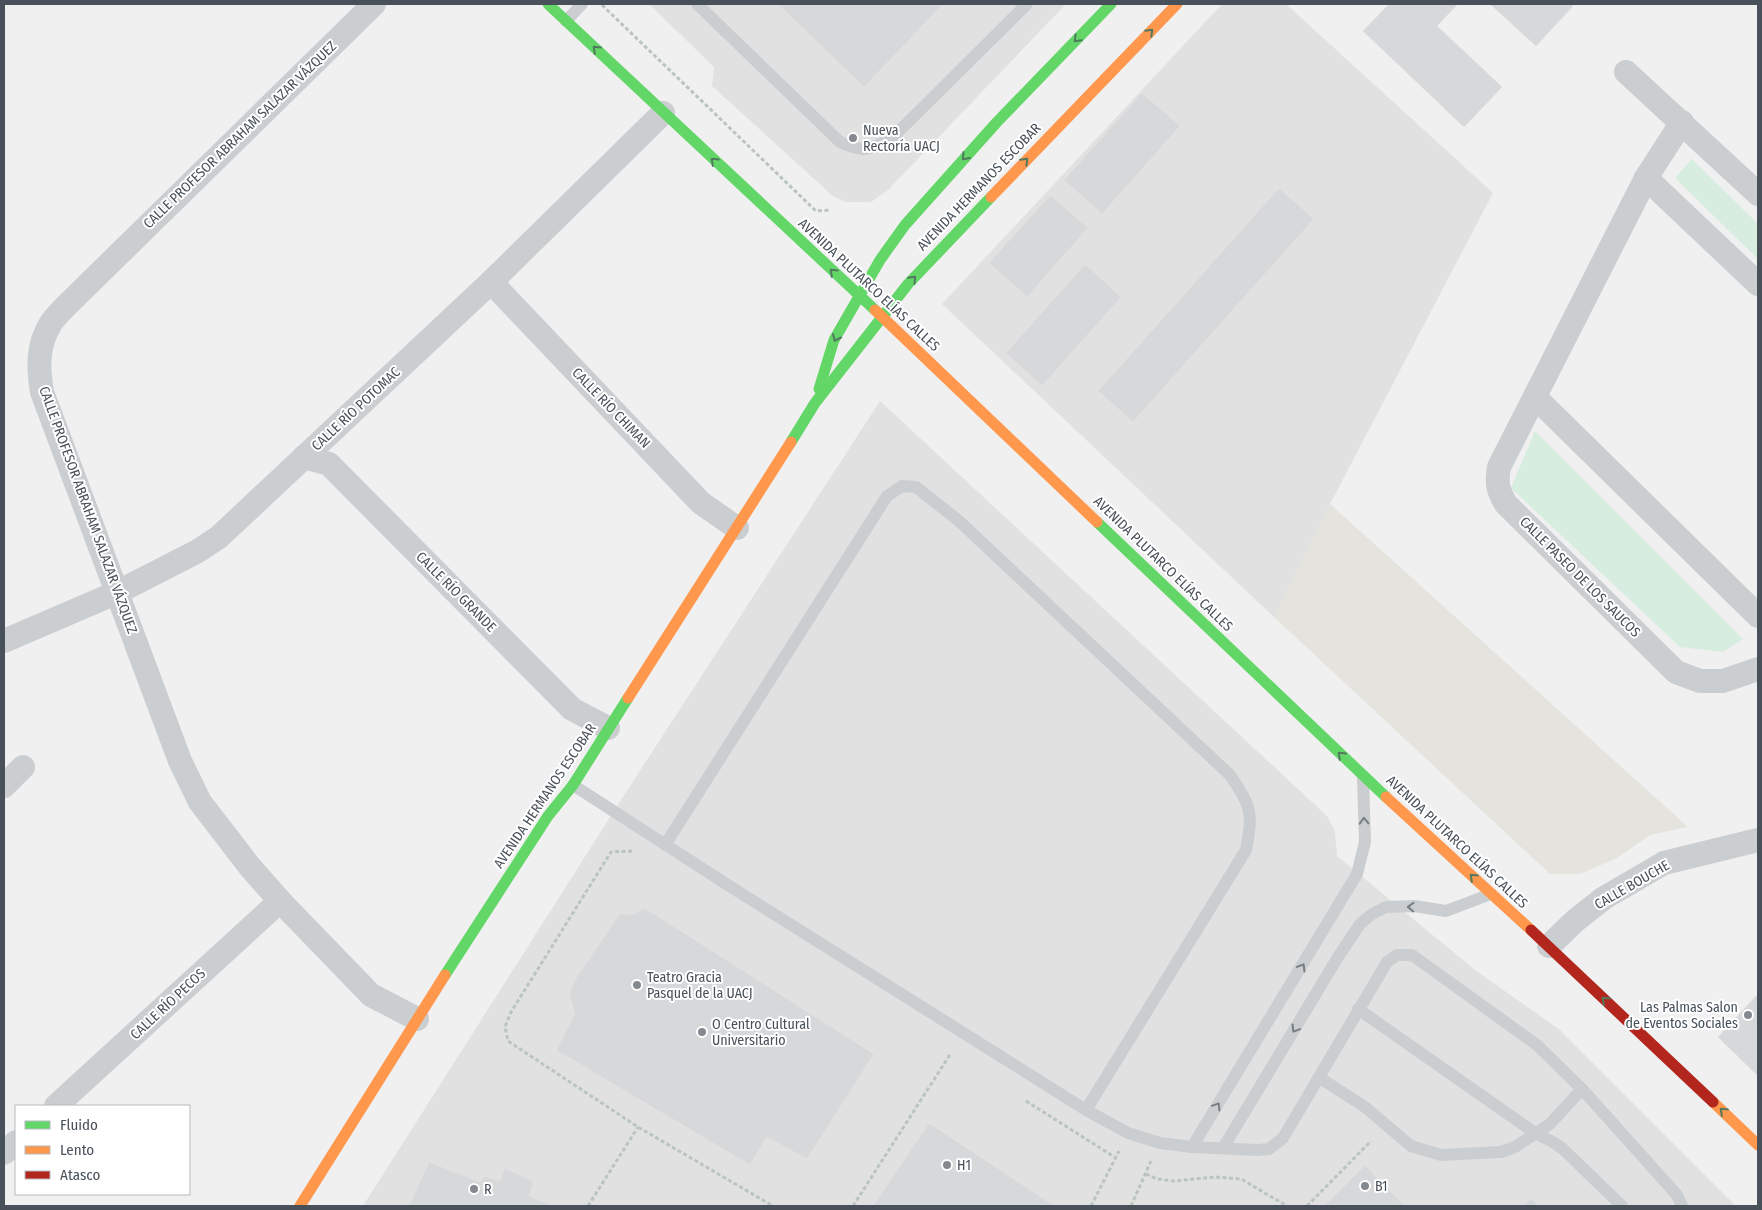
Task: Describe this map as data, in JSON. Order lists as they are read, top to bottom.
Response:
{
  "streets": {
    "main road": ["AVENIDA HERMANOS ESCOBAR", "AVENIDA PLUTARCO ELÍAS CALLES"],
    "street": [
      "CALLE PROFESOR ABRAHAM SALAZAR VÁZQUEZ",
      "CALLE RÍO CHIMAN",
      "CALLE RÍO POTOMAC",
      "CALLE PASEO DE LOS SAUCOS",
      "CALLE RÍO GRANDE",
      "CALLE BOUCHE",
      "CALLE RÍO PECOS"
    ]
  },
  "crossings": [
    ["CALLE PROFESOR ABRAHAM SALAZAR VÁZQUEZ", "AVENIDA HERMANOS ESCOBAR"],
    ["CALLE PROFESOR ABRAHAM SALAZAR VÁZQUEZ", "CALLE RÍO POTOMAC"],
    ["CALLE PROFESOR ABRAHAM SALAZAR VÁZQUEZ", "CALLE RÍO PECOS"],
    ["AVENIDA HERMANOS ESCOBAR", "AVENIDA PLUTARCO ELÍAS CALLES"],
    ["AVENIDA HERMANOS ESCOBAR", "CALLE RÍO CHIMAN"],
    ["AVENIDA HERMANOS ESCOBAR", "CALLE RÍO GRANDE"],
    ["AVENIDA PLUTARCO ELÍAS CALLES", "CALLE RÍO POTOMAC"],
    ["AVENIDA PLUTARCO ELÍAS CALLES", "CALLE BOUCHE"],
    ["CALLE RÍO CHIMAN", "CALLE RÍO POTOMAC"],
    ["CALLE RÍO POTOMAC", "CALLE RÍO GRANDE"]
  ],
  "one_way": ["AVENIDA PLUTARCO ELÍAS CALLES"],
  "places": [
    "Nueva Rectoría UACJ",
    "Teatro Gracia Pasquel de la UACJ",
    "Las Palmas Salon de Eventos Sociales",
    "O Centro Cultural Universitario",
    "H1",
    "B1",
    "R"
  ],
  "legend": ["Fluido", "Lento", "Atasco"]
}
